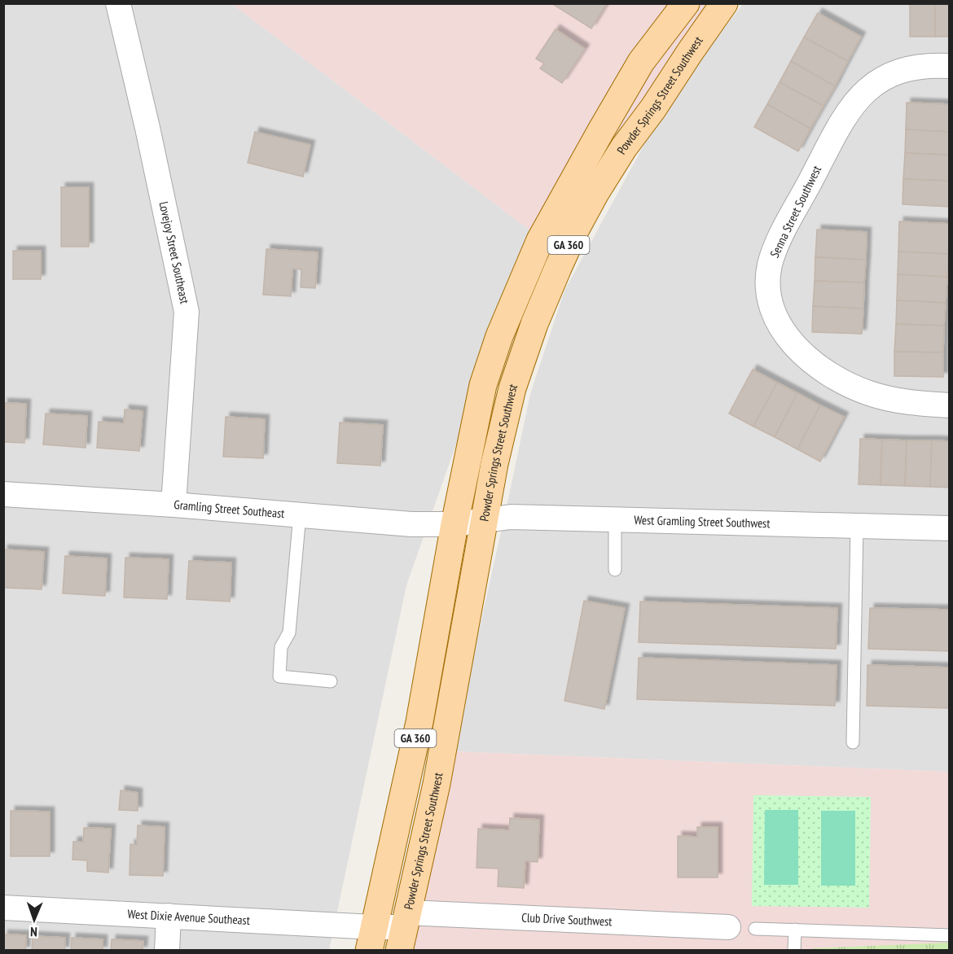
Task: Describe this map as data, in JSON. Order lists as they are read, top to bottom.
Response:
{
  "streets": {
    "main road": ["Powder Springs Street Southwest", "GA 360"],
    "street": [
      "Senna Street Southwest",
      "Lovejoy Street Southeast",
      "Gramling Street Southeast",
      "West Gramling Street Southwest",
      "West Dixie Avenue Southeast",
      "Club Drive Southwest"
    ]
  },
  "crossings": [
    ["Powder Springs Street Southwest", "West Gramling Street Southwest"],
    ["Powder Springs Street Southwest", "West Dixie Avenue Southeast"],
    ["Powder Springs Street Southwest", "Club Drive Southwest"],
    ["GA 360", "Gramling Street Southeast"],
    ["GA 360", "West Gramling Street Southwest"],
    ["GA 360", "West Dixie Avenue Southeast"],
    ["Lovejoy Street Southeast", "Gramling Street Southeast"],
    ["Gramling Street Southeast", "West Gramling Street Southwest"],
    ["West Dixie Avenue Southeast", "Club Drive Southwest"]
  ],
  "north": "bottom"
}
